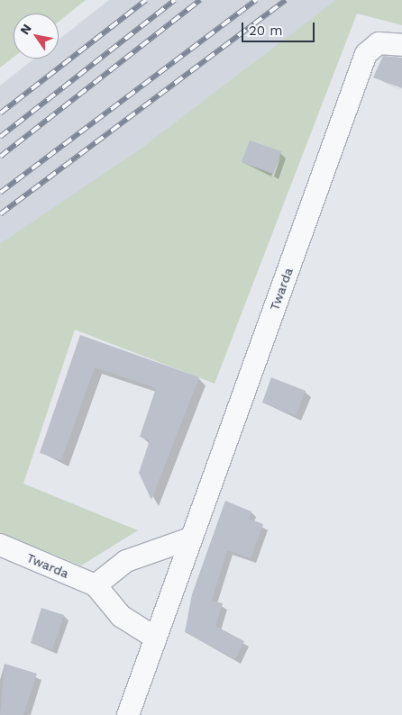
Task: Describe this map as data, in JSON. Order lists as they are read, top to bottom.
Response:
{
  "streets": {
    "street": ["Twarda"]
  },
  "scale_bar": "20 m",
  "north": "top left"
}
